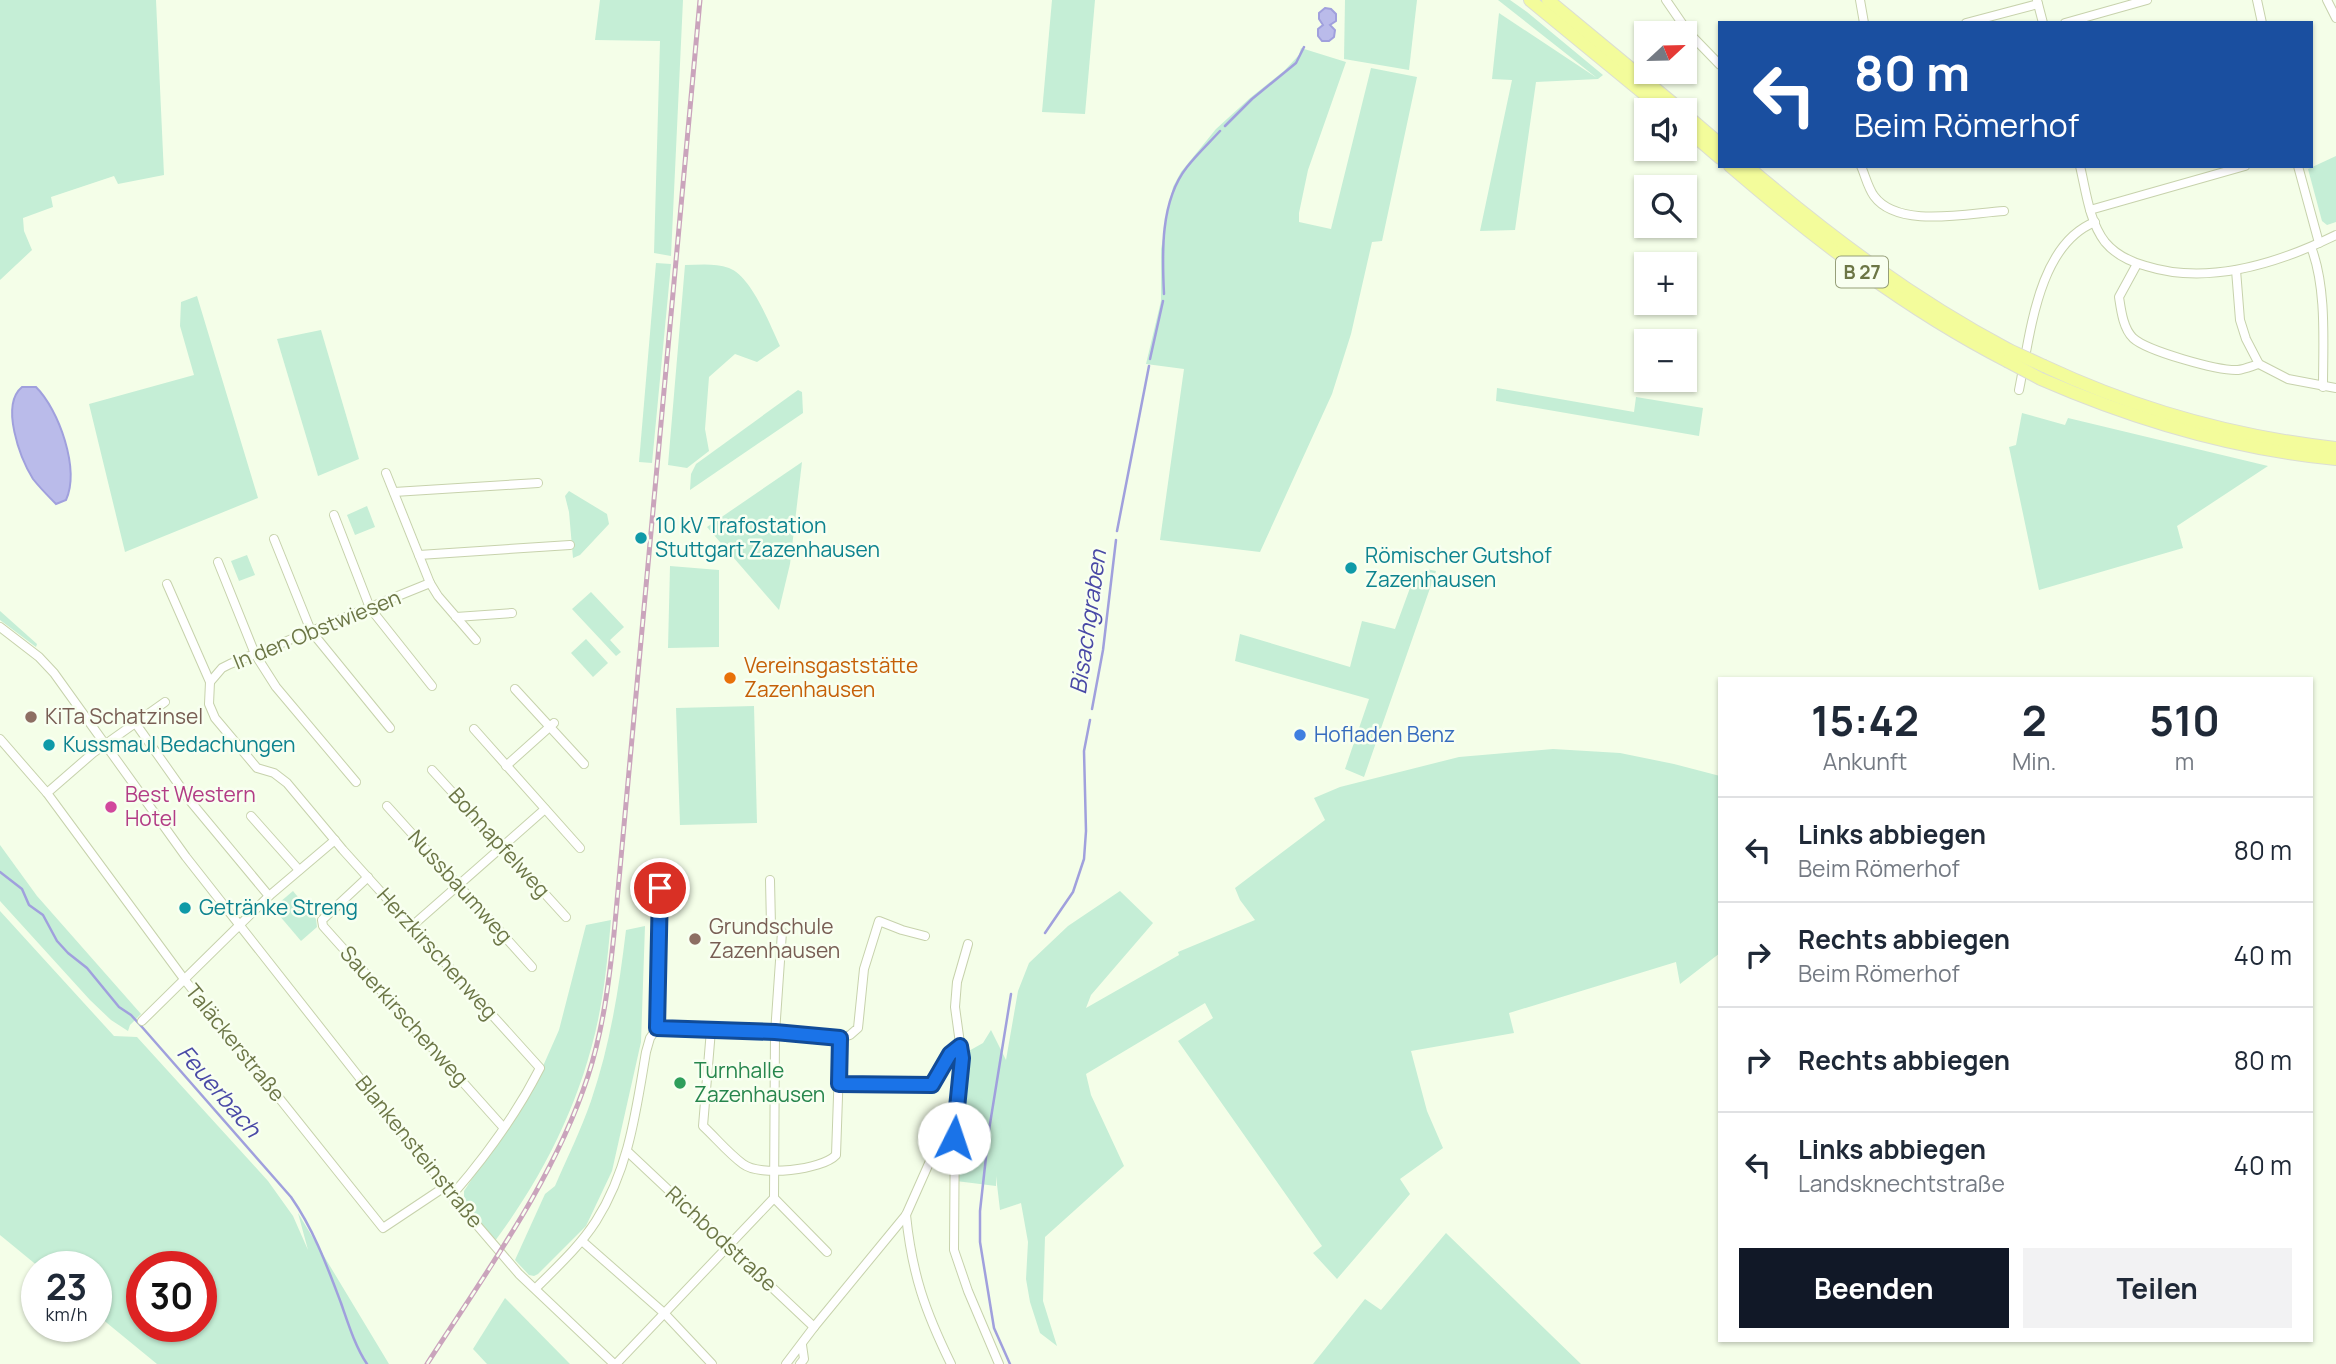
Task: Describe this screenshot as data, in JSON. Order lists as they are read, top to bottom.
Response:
{
  "streets": {
    "highway": ["B 27"],
    "street": [
      "In den Obstwiesen",
      "Bohnapfelweg",
      "Nussbaumweg",
      "Herzkirschenweg",
      "Sauerkirschenweg",
      "Taläckerstraße",
      "Blankensteinstraße",
      "Richbodstraße"
    ]
  },
  "crossings": [
    ["In den Obstwiesen", "Herzkirschenweg"],
    ["Herzkirschenweg", "Sauerkirschenweg"],
    ["Taläckerstraße", "Blankensteinstraße"]
  ],
  "water": ["Bisachgraben", "Feuerbach"],
  "places": [
    "10 kV Trafostation Stuttgart Zazenhausen",
    "Römischer Gutshof Zazenhausen",
    "Vereinsgaststätte Zazenhausen",
    "KiTa Schatzinsel",
    "Hofladen Benz",
    "Kussmaul Bedachungen",
    "Best Western Hotel",
    "Getränke Streng",
    "Grundschule Zazenhausen",
    "Turnhalle Zazenhausen"
  ],
  "north": "right",
  "page": {
    "map_buttons": ["+", "−"],
    "turn": ["80 m", "Beim Römerhof"],
    "eta": [
      "15:42",
      "Ankunft",
      "2",
      "Min.",
      "510",
      "m"
    ],
    "list": [
      {
        "name": "Links abbiegen",
        "note": "Beim Römerhof",
        "value": "80 m"
      },
      {
        "name": "Rechts abbiegen",
        "note": "Beim Römerhof",
        "value": "40 m"
      },
      {
        "name": "Rechts abbiegen",
        "value": "80 m"
      },
      {
        "name": "Links abbiegen",
        "note": "Landsknechtstraße",
        "value": "40 m"
      }
    ],
    "buttons": ["Beenden", "Teilen"],
    "speed": "23 km/h",
    "limit": "30"
  }
}
